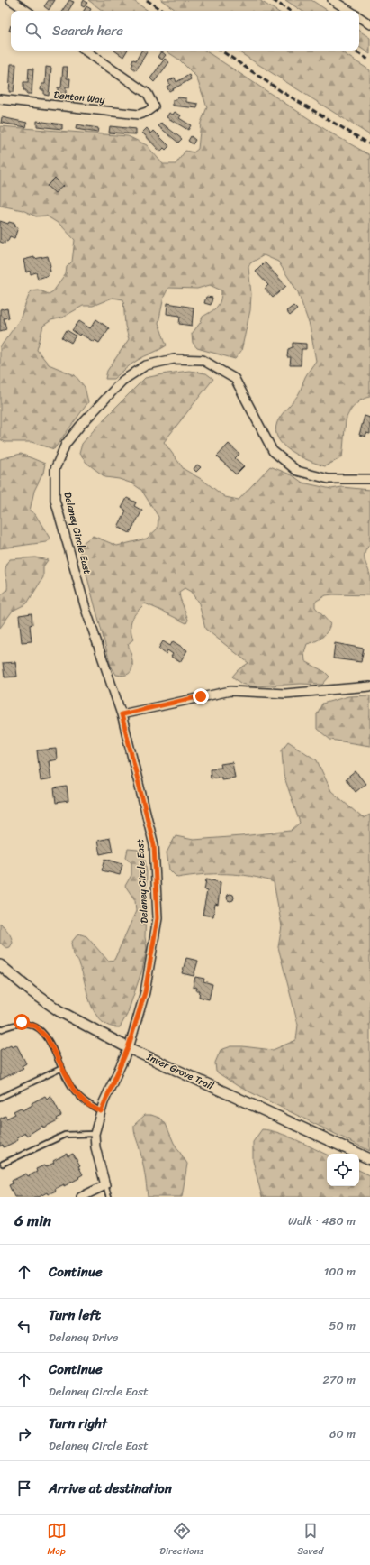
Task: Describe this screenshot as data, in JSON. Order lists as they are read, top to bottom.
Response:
{
  "streets": {
    "street": ["Denton Way", "Delaney Circle East", "Inver Grove Trail"]
  },
  "crossings": [
    ["Delaney Circle East", "Inver Grove Trail"]
  ],
  "page": {
    "search": "Search here",
    "heading": ["6 min", "Walk · 480 m"],
    "list": [
      ["Continue", "100 m"],
      ["Turn left", "Delaney Drive", "50 m"],
      ["Continue", "Delaney Circle East", "270 m"],
      ["Turn right", "Delaney Circle East", "60 m"],
      "Arrive at destination"
    ],
    "nav": ["Map", "Directions", "Saved"]
  }
}
